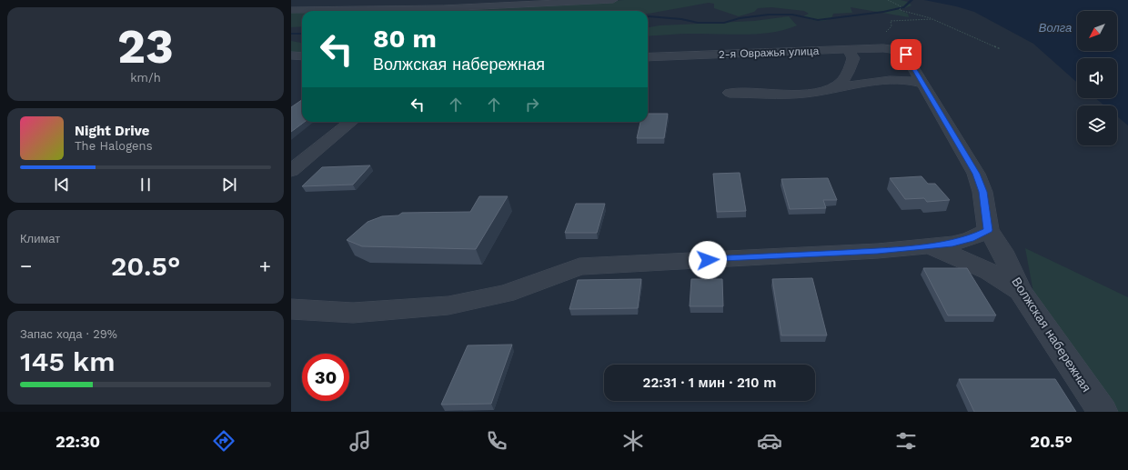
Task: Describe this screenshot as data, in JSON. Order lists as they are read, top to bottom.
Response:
{
  "streets": {
    "street": ["2-я Овражья улица", "Волжская набережная"]
  },
  "crossings": [
    ["2-я Овражья улица", "Волжская набережная"]
  ],
  "water": ["Волга"],
  "north": "bottom left",
  "page": {
    "tile": [
      ["23", "km/h"],
      "Климат",
      ["Запас хода · 29%", "145 km"]
    ],
    "turn": ["80 m", "Волжская набережная"],
    "song": ["Night Drive", "The Halogens"],
    "heat": ["−", "20.5°", "+"],
    "limit": "30",
    "trip": "22:31 · 1 мин · 210 m",
    "tabs": ["22:30", "20.5°"]
  }
}
